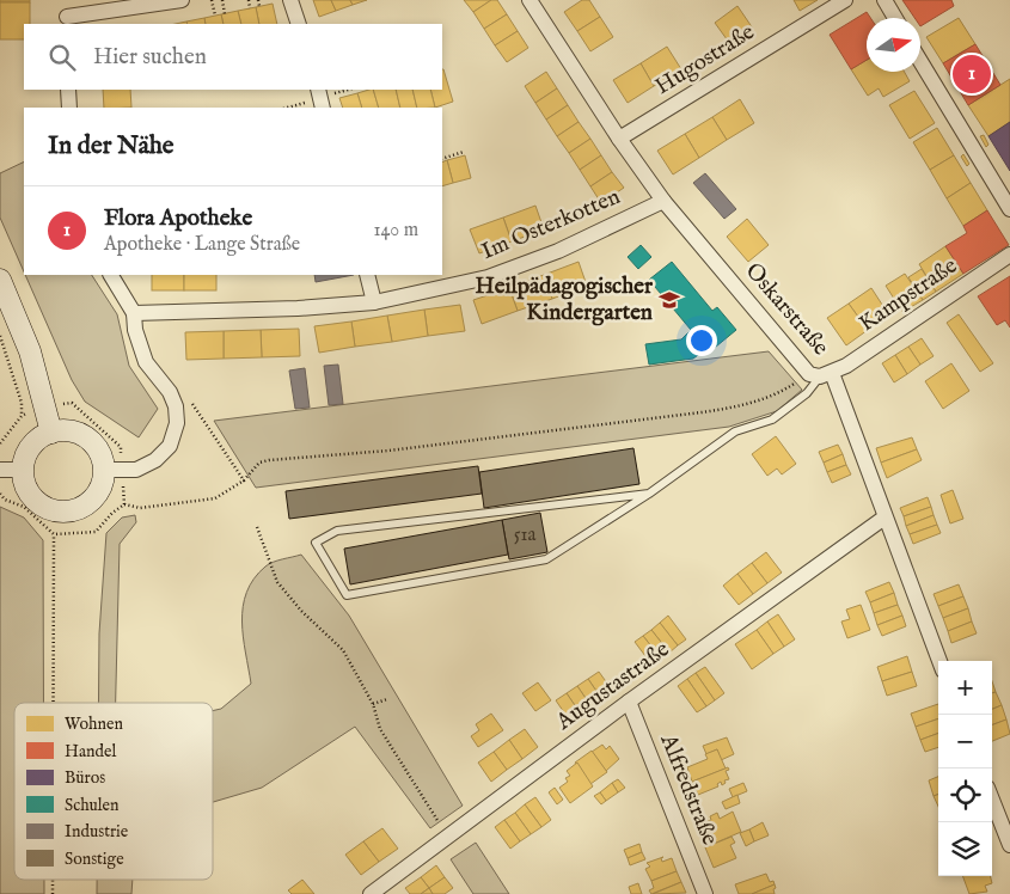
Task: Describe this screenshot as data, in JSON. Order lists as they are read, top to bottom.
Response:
{
  "streets": {
    "street": [
      "Hugostraße",
      "Im Osterkotten",
      "Kampstraße",
      "Oskarstraße",
      "Augustastraße",
      "Alfredstraße"
    ]
  },
  "crossings": [
    ["Hugostraße", "Oskarstraße"],
    ["Im Osterkotten", "Oskarstraße"],
    ["Kampstraße", "Oskarstraße"],
    ["Oskarstraße", "Augustastraße"],
    ["Augustastraße", "Alfredstraße"]
  ],
  "places": {
    "school or university": ["Heilpädagogischer Kindergarten"]
  },
  "house_numbers": ["51a"],
  "legend": [
    "Wohnen",
    "Handel",
    "Büros",
    "Schulen",
    "Industrie",
    "Sonstige"
  ],
  "north": "right",
  "page": {
    "search": "Hier suchen",
    "pins": "1",
    "heading": "In der Nähe",
    "list": [
      {
        "mark": "1",
        "name": "Flora Apotheke",
        "note": "Apotheke · Lange Straße",
        "value": "140 m"
      }
    ],
    "map_buttons": ["+", "−"]
  }
}
